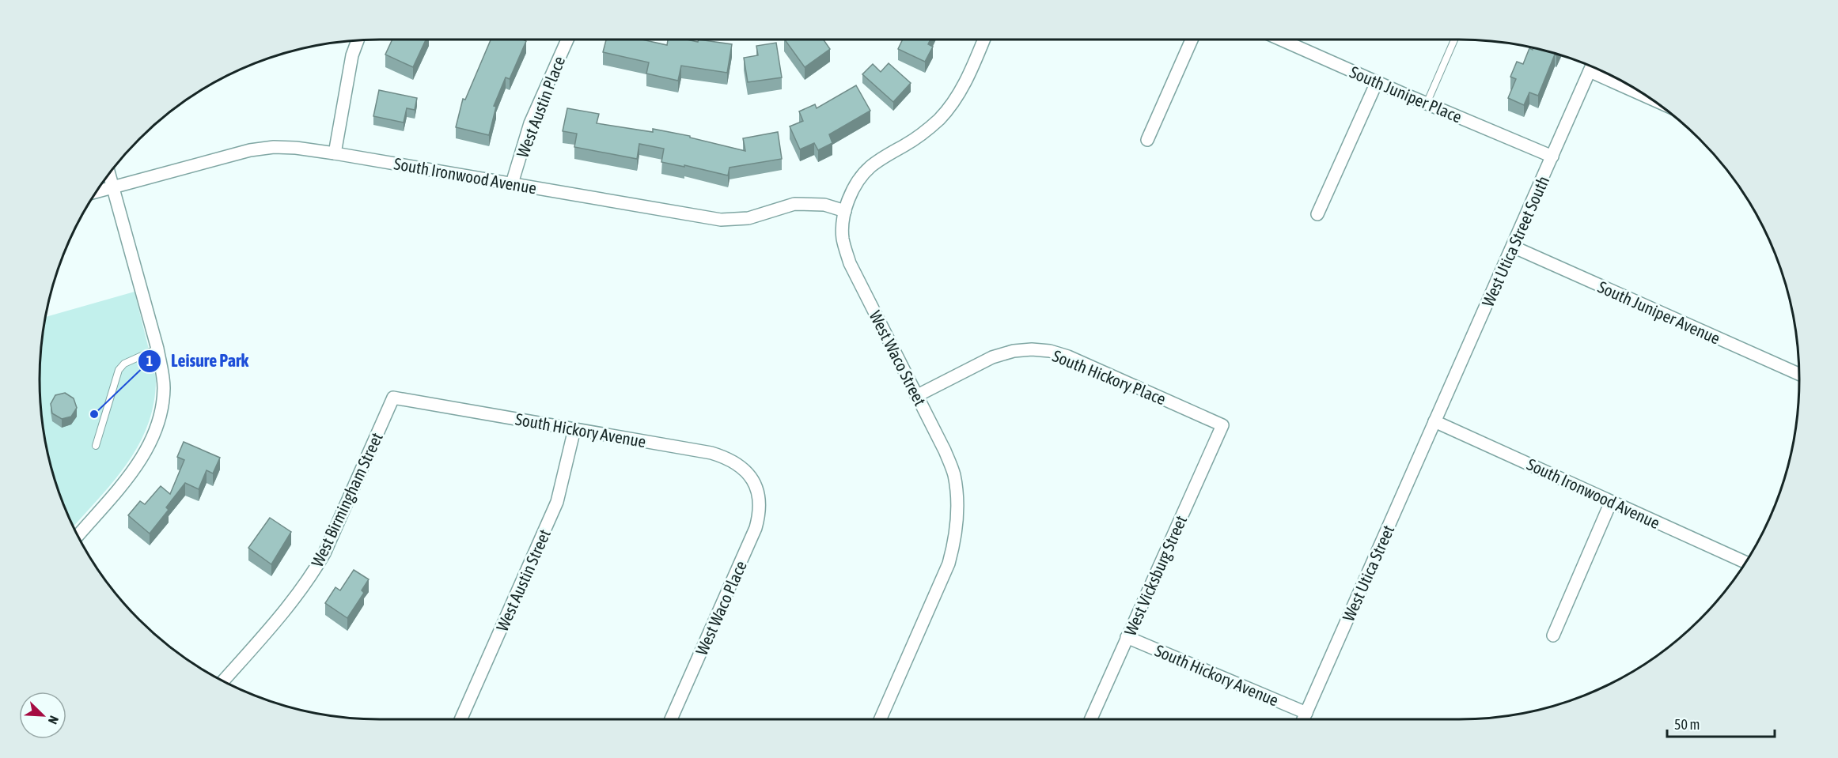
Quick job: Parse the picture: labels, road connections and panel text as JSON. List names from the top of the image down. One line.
{"streets":{"street":["South Juniper Place","West Austin Place","South Ironwood Avenue","West Utica Street South","South Juniper Avenue","West Waco Street","South Hickory Place","South Hickory Avenue","West Birmingham Street","West Utica Street","West Vicksburg Street","West Austin Street","West Waco Place"]},"crossings":[["South Juniper Place","West Utica Street South"],["West Austin Place","South Ironwood Avenue"],["South Ironwood Avenue","West Utica Street South"],["South Ironwood Avenue","West Waco Street"],["South Ironwood Avenue","West Utica Street"],["West Utica Street South","South Juniper Avenue"],["West Utica Street South","West Utica Street"],["West Waco Street","South Hickory Place"],["South Hickory Place","West Vicksburg Street"],["South Hickory Avenue","West Birmingham Street"],["South Hickory Avenue","West Utica Street"],["South Hickory Avenue","West Vicksburg Street"],["South Hickory Avenue","West Austin Street"],["South Hickory Avenue","West Waco Place"]],"places":["Leisure Park"],"scale_bar":"50 m","north":"bottom right"}
